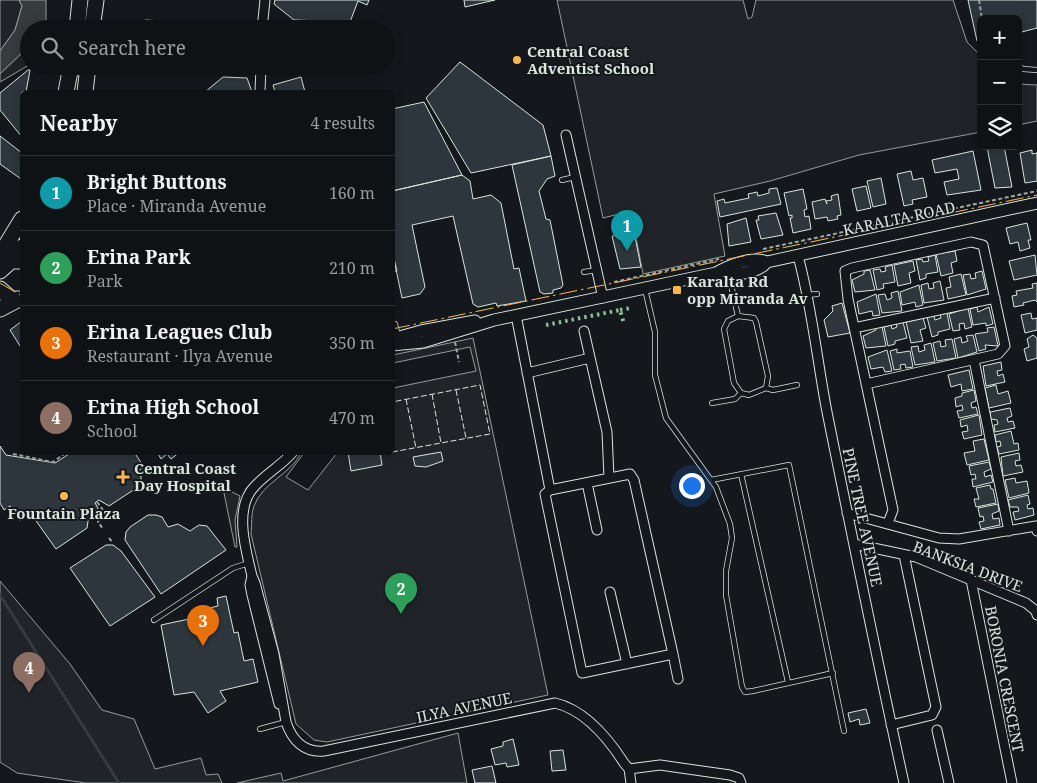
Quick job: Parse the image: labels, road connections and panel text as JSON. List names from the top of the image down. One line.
{"streets":{"street":["KARALTA ROAD","PINE TREE AVENUE","BANKSIA DRIVE","BORONIA CRESCENT","ILYA AVENUE"]},"crossings":[["KARALTA ROAD","PINE TREE AVENUE"],["PINE TREE AVENUE","BANKSIA DRIVE"],["BANKSIA DRIVE","BORONIA CRESCENT"]],"places":{"other":["Central Coast Adventist School","Fountain Plaza"],"transit":["Karalta Rd opp Miranda Av"],"health":["Central Coast Day Hospital"]},"page":{"map_buttons":["+","−"],"search":"Search here","heading":["Nearby","4 results"],"list":[{"mark":"1","name":"Bright Buttons","note":"Place · Miranda Avenue","value":"160 m"},{"mark":"2","name":"Erina Park","note":"Park","value":"210 m"},{"mark":"3","name":"Erina Leagues Club","note":"Restaurant · Ilya Avenue","value":"350 m"},{"mark":"4","name":"Erina High School","note":"School","value":"470 m"}],"pins":["1","2","3","4"]}}
